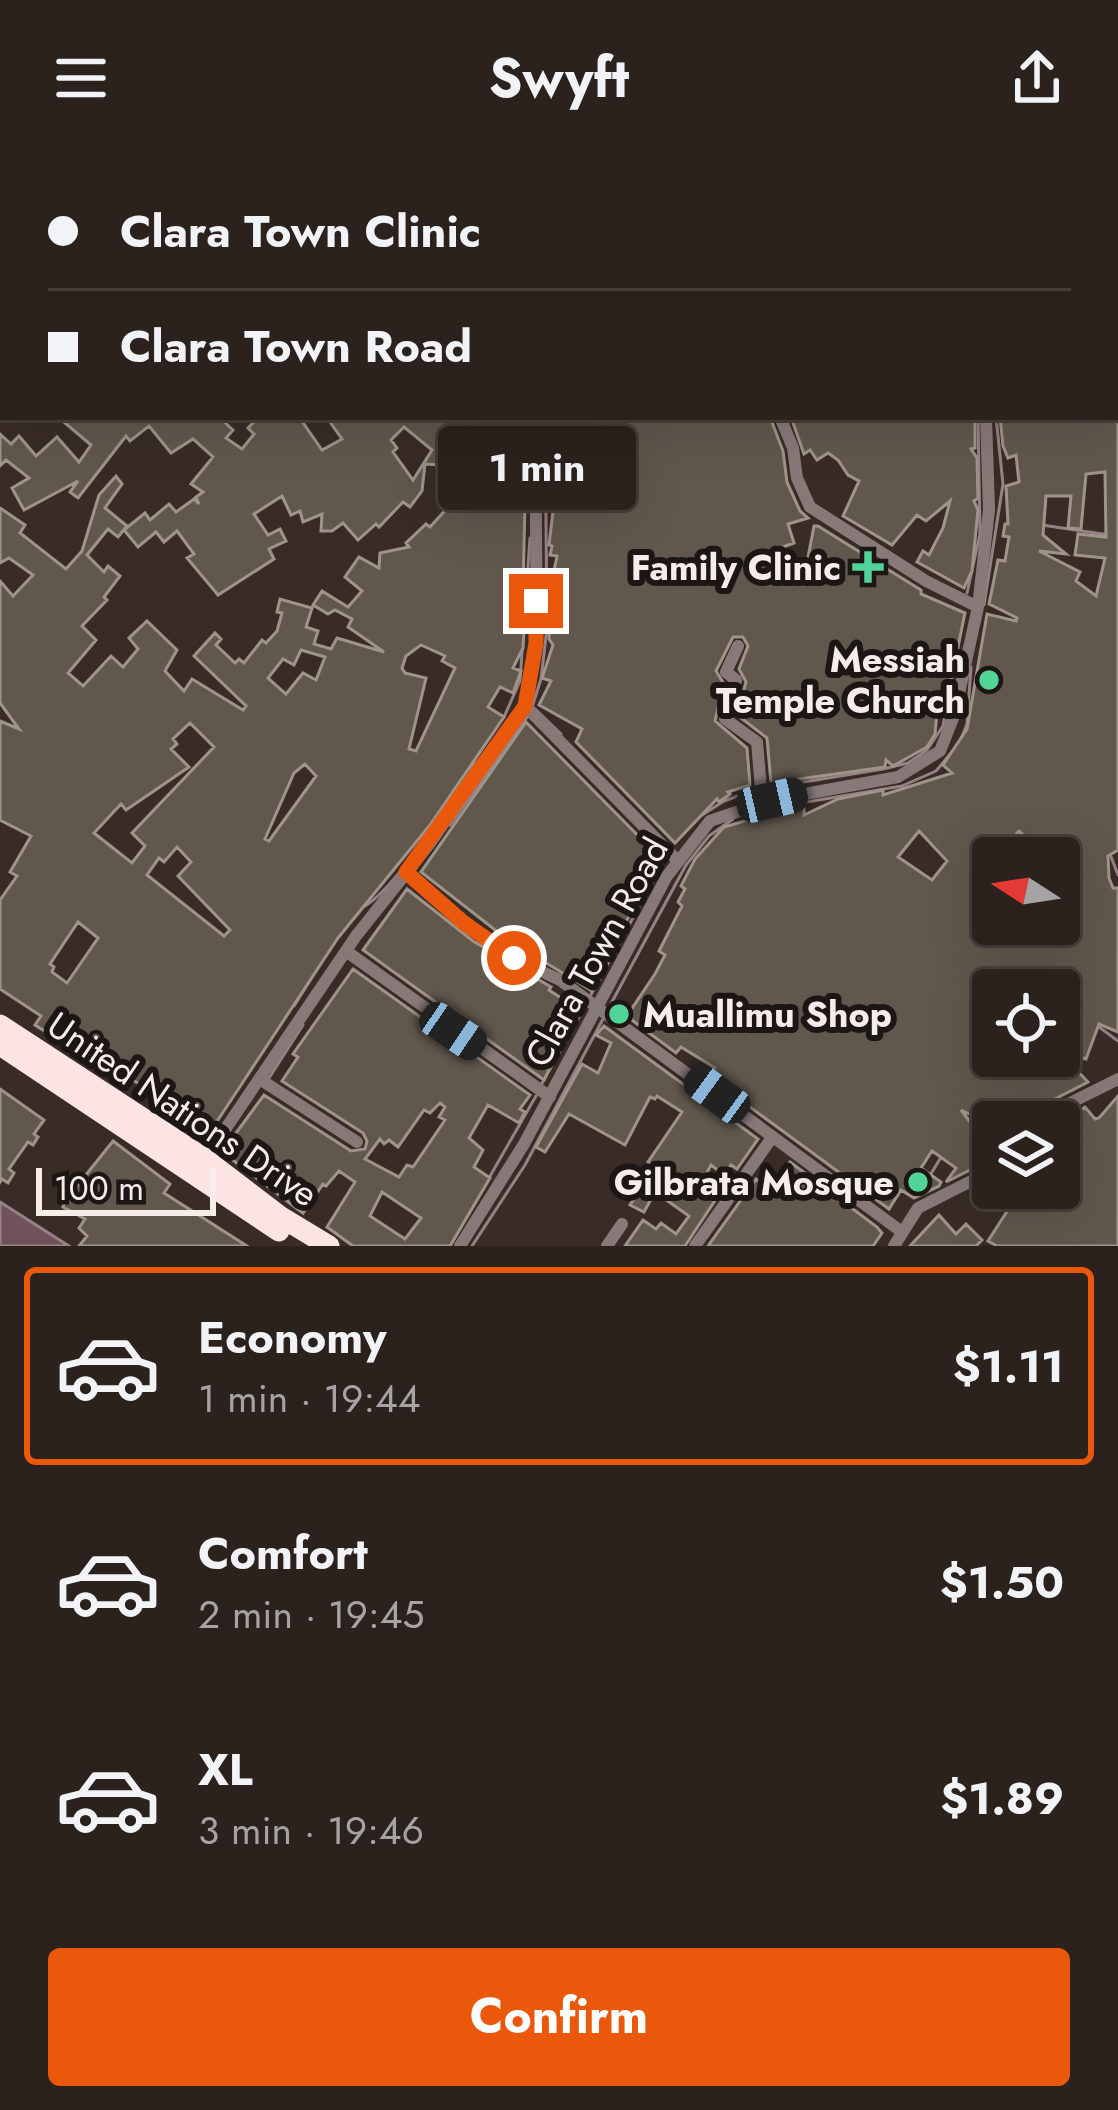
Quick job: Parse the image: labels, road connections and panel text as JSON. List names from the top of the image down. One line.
{"streets":{"highway":["United Nations Drive"],"street":["Clara Town Road"]},"places":{"health":["Family Clinic"],"other":["Messiah Temple Church","Muallimu Shop","Gilbrata Mosque"]},"scale_bar":"100 m","north":"left","page":{"header":"Swyft","banner":["Clara Town Clinic","Clara Town Road"],"bubble":"1 min","scale":"100 m","list":[{"name":"Economy","note":"1 min · 19:44","value":"$1.11"},{"name":"Comfort","note":"2 min · 19:45","value":"$1.50"},{"name":"XL","note":"3 min · 19:46","value":"$1.89"}],"buttons":"Confirm"}}
